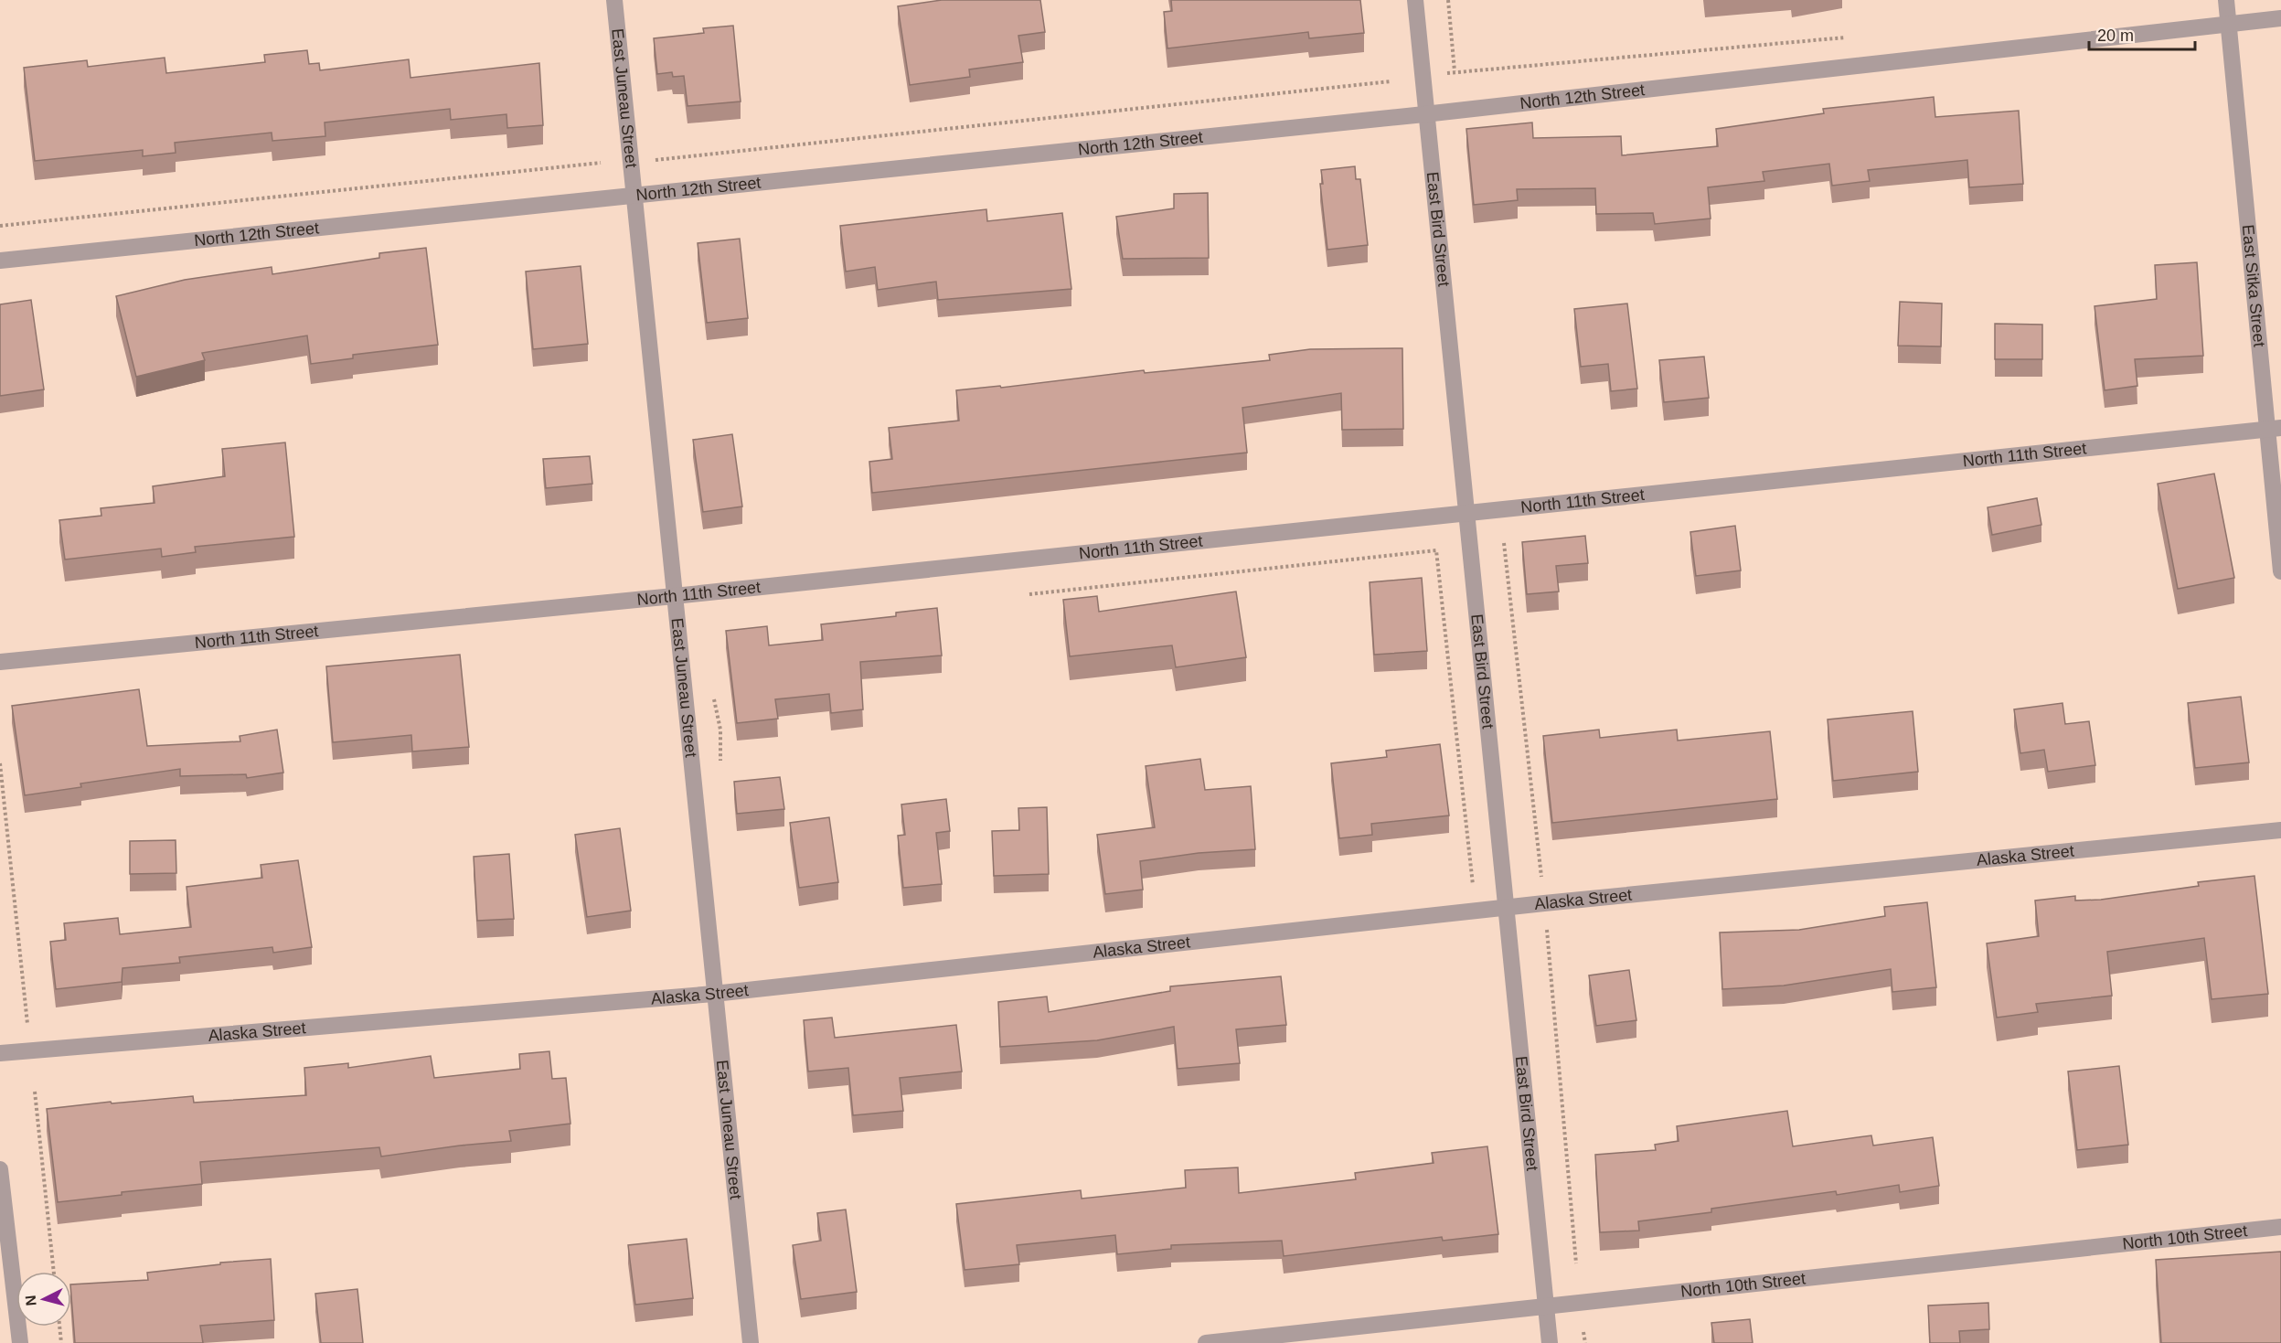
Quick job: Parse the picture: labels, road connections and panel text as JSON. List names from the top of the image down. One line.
{"streets":{"street":["North 12th Street","East Juneau Street","East Bird Street","East Sitka Street","North 11th Street","Alaska Street","North 10th Street"]},"crossings":[["North 12th Street","East Juneau Street"],["North 12th Street","East Bird Street"],["North 12th Street","East Sitka Street"],["East Juneau Street","North 11th Street"],["East Juneau Street","Alaska Street"],["East Bird Street","North 11th Street"],["East Bird Street","Alaska Street"],["East Bird Street","North 10th Street"],["East Sitka Street","North 11th Street"]],"scale_bar":"20 m","north":"left"}
